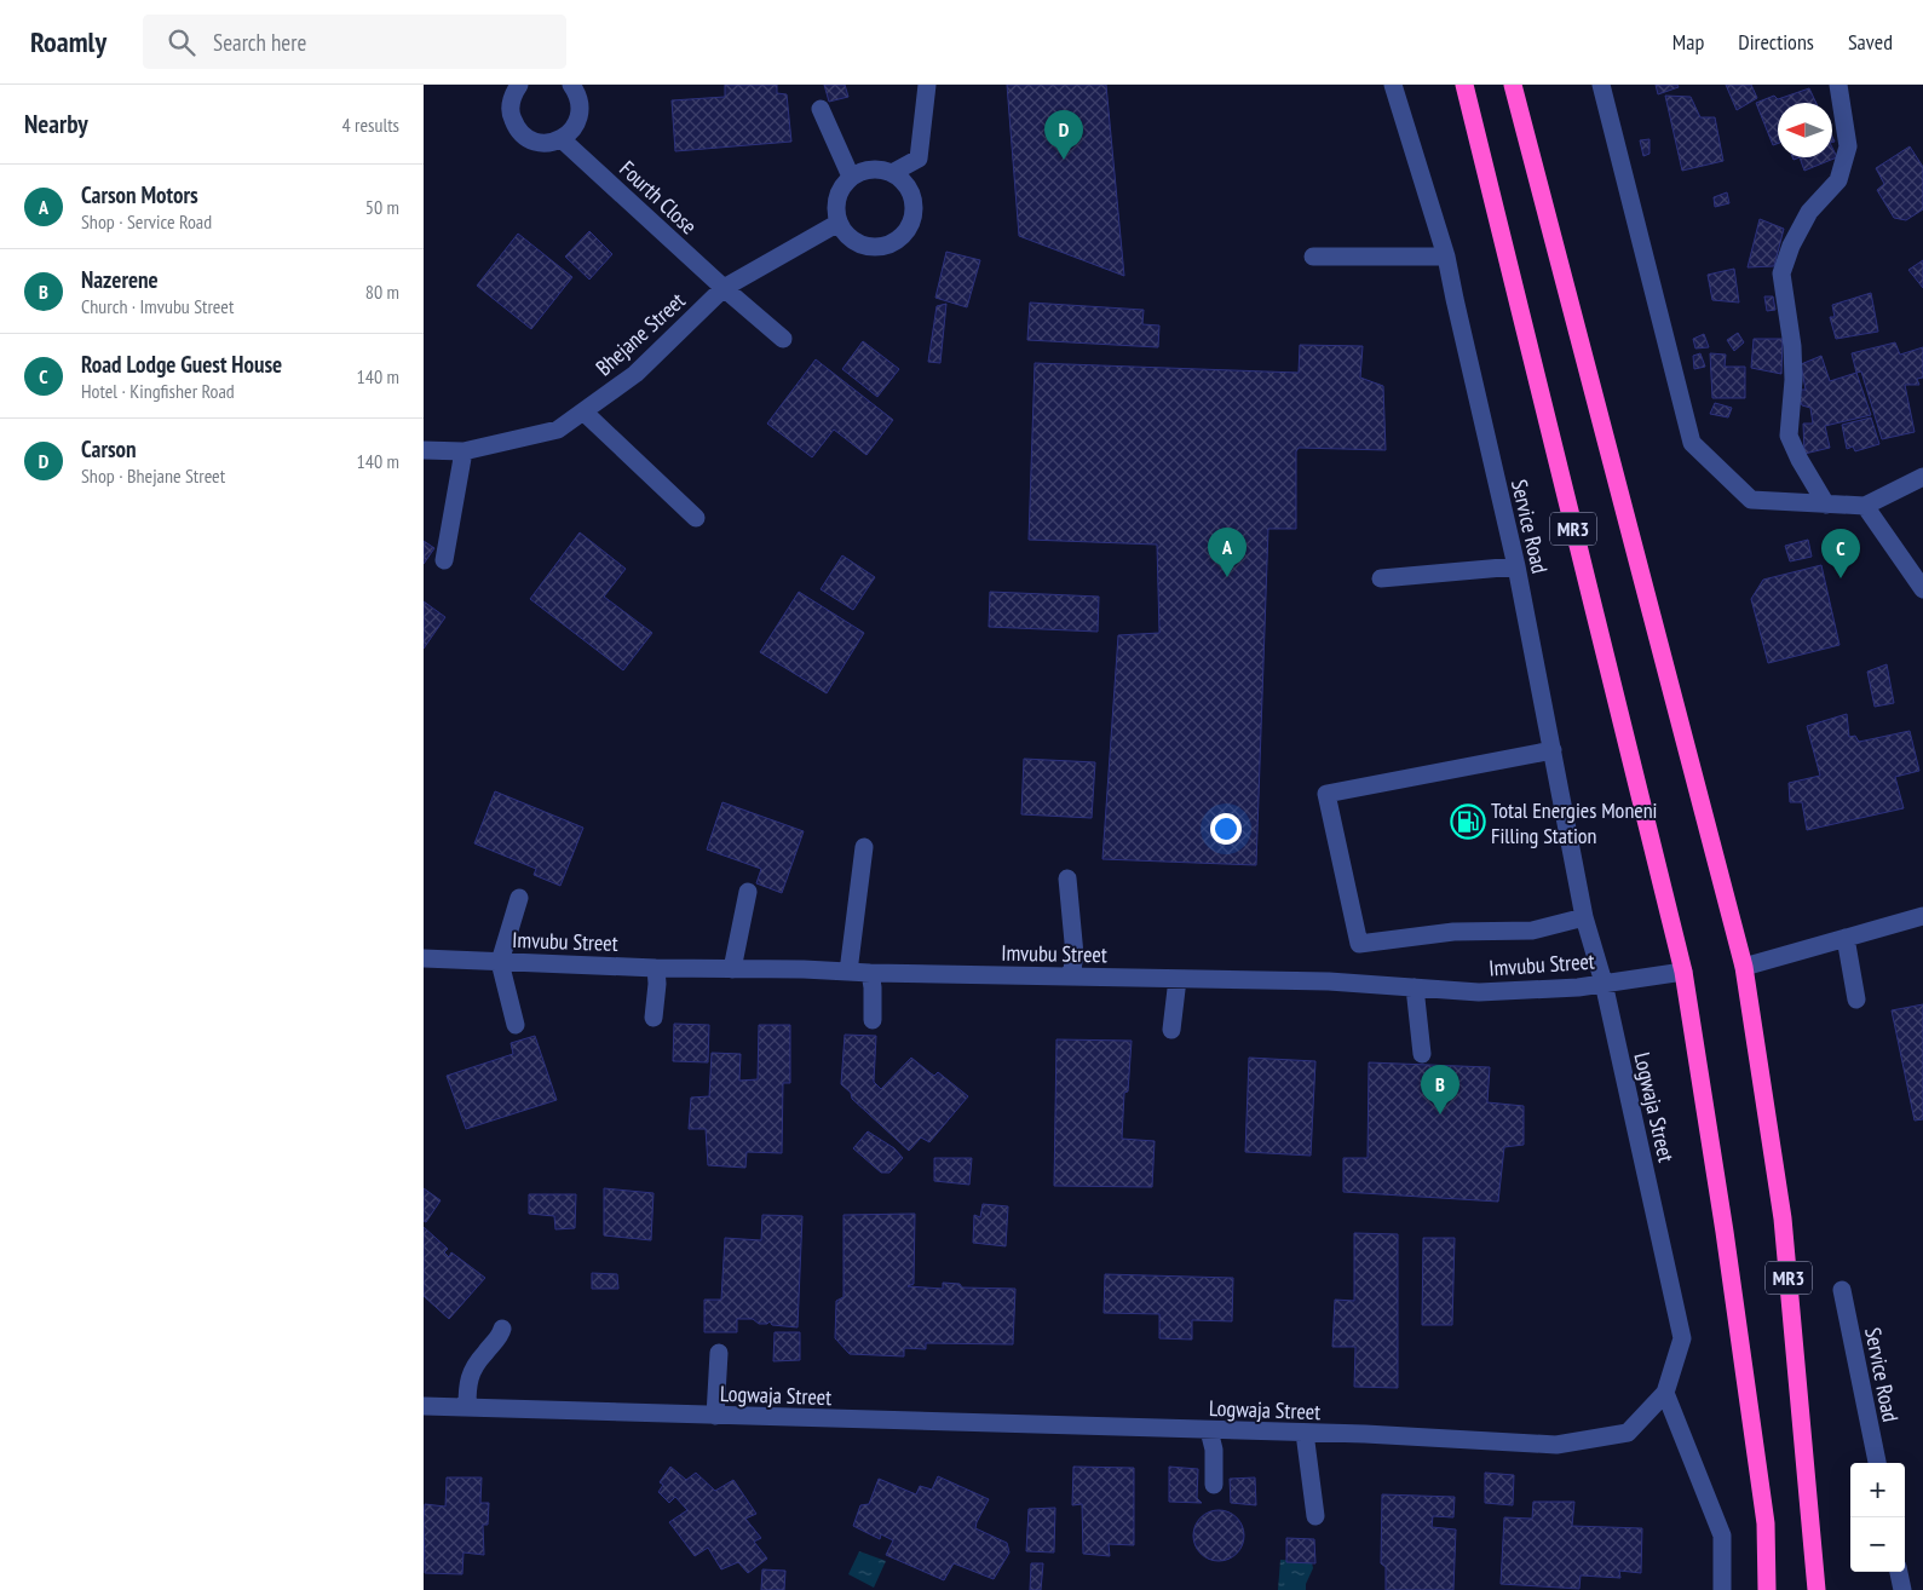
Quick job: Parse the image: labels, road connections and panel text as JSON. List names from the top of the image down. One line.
{"streets":{"highway":["MR3"],"street":["Fourth Close","Bhejane Street","Service Road","Imvubu Street","Logwaja Street"]},"crossings":[["Fourth Close","Bhejane Street"],["Service Road","Imvubu Street"],["Service Road","Logwaja Street"],["MR3","Imvubu Street"],["Imvubu Street","Logwaja Street"]],"places":{"fuel station":["Total Energies Moneni Filling Station"]},"north":"left","page":{"header":"Roamly","search":"Search here","nav":["Map","Directions","Saved"],"heading":["Nearby","4 results"],"pins":["D","A","C","B"],"list":[{"mark":"A","name":"Carson Motors","note":"Shop · Service Road","value":"50 m"},{"mark":"B","name":"Nazerene","note":"Church · Imvubu Street","value":"80 m"},{"mark":"C","name":"Road Lodge Guest House","note":"Hotel · Kingfisher Road","value":"140 m"},{"mark":"D","name":"Carson","note":"Shop · Bhejane Street","value":"140 m"}],"map_buttons":["+","−"]}}
